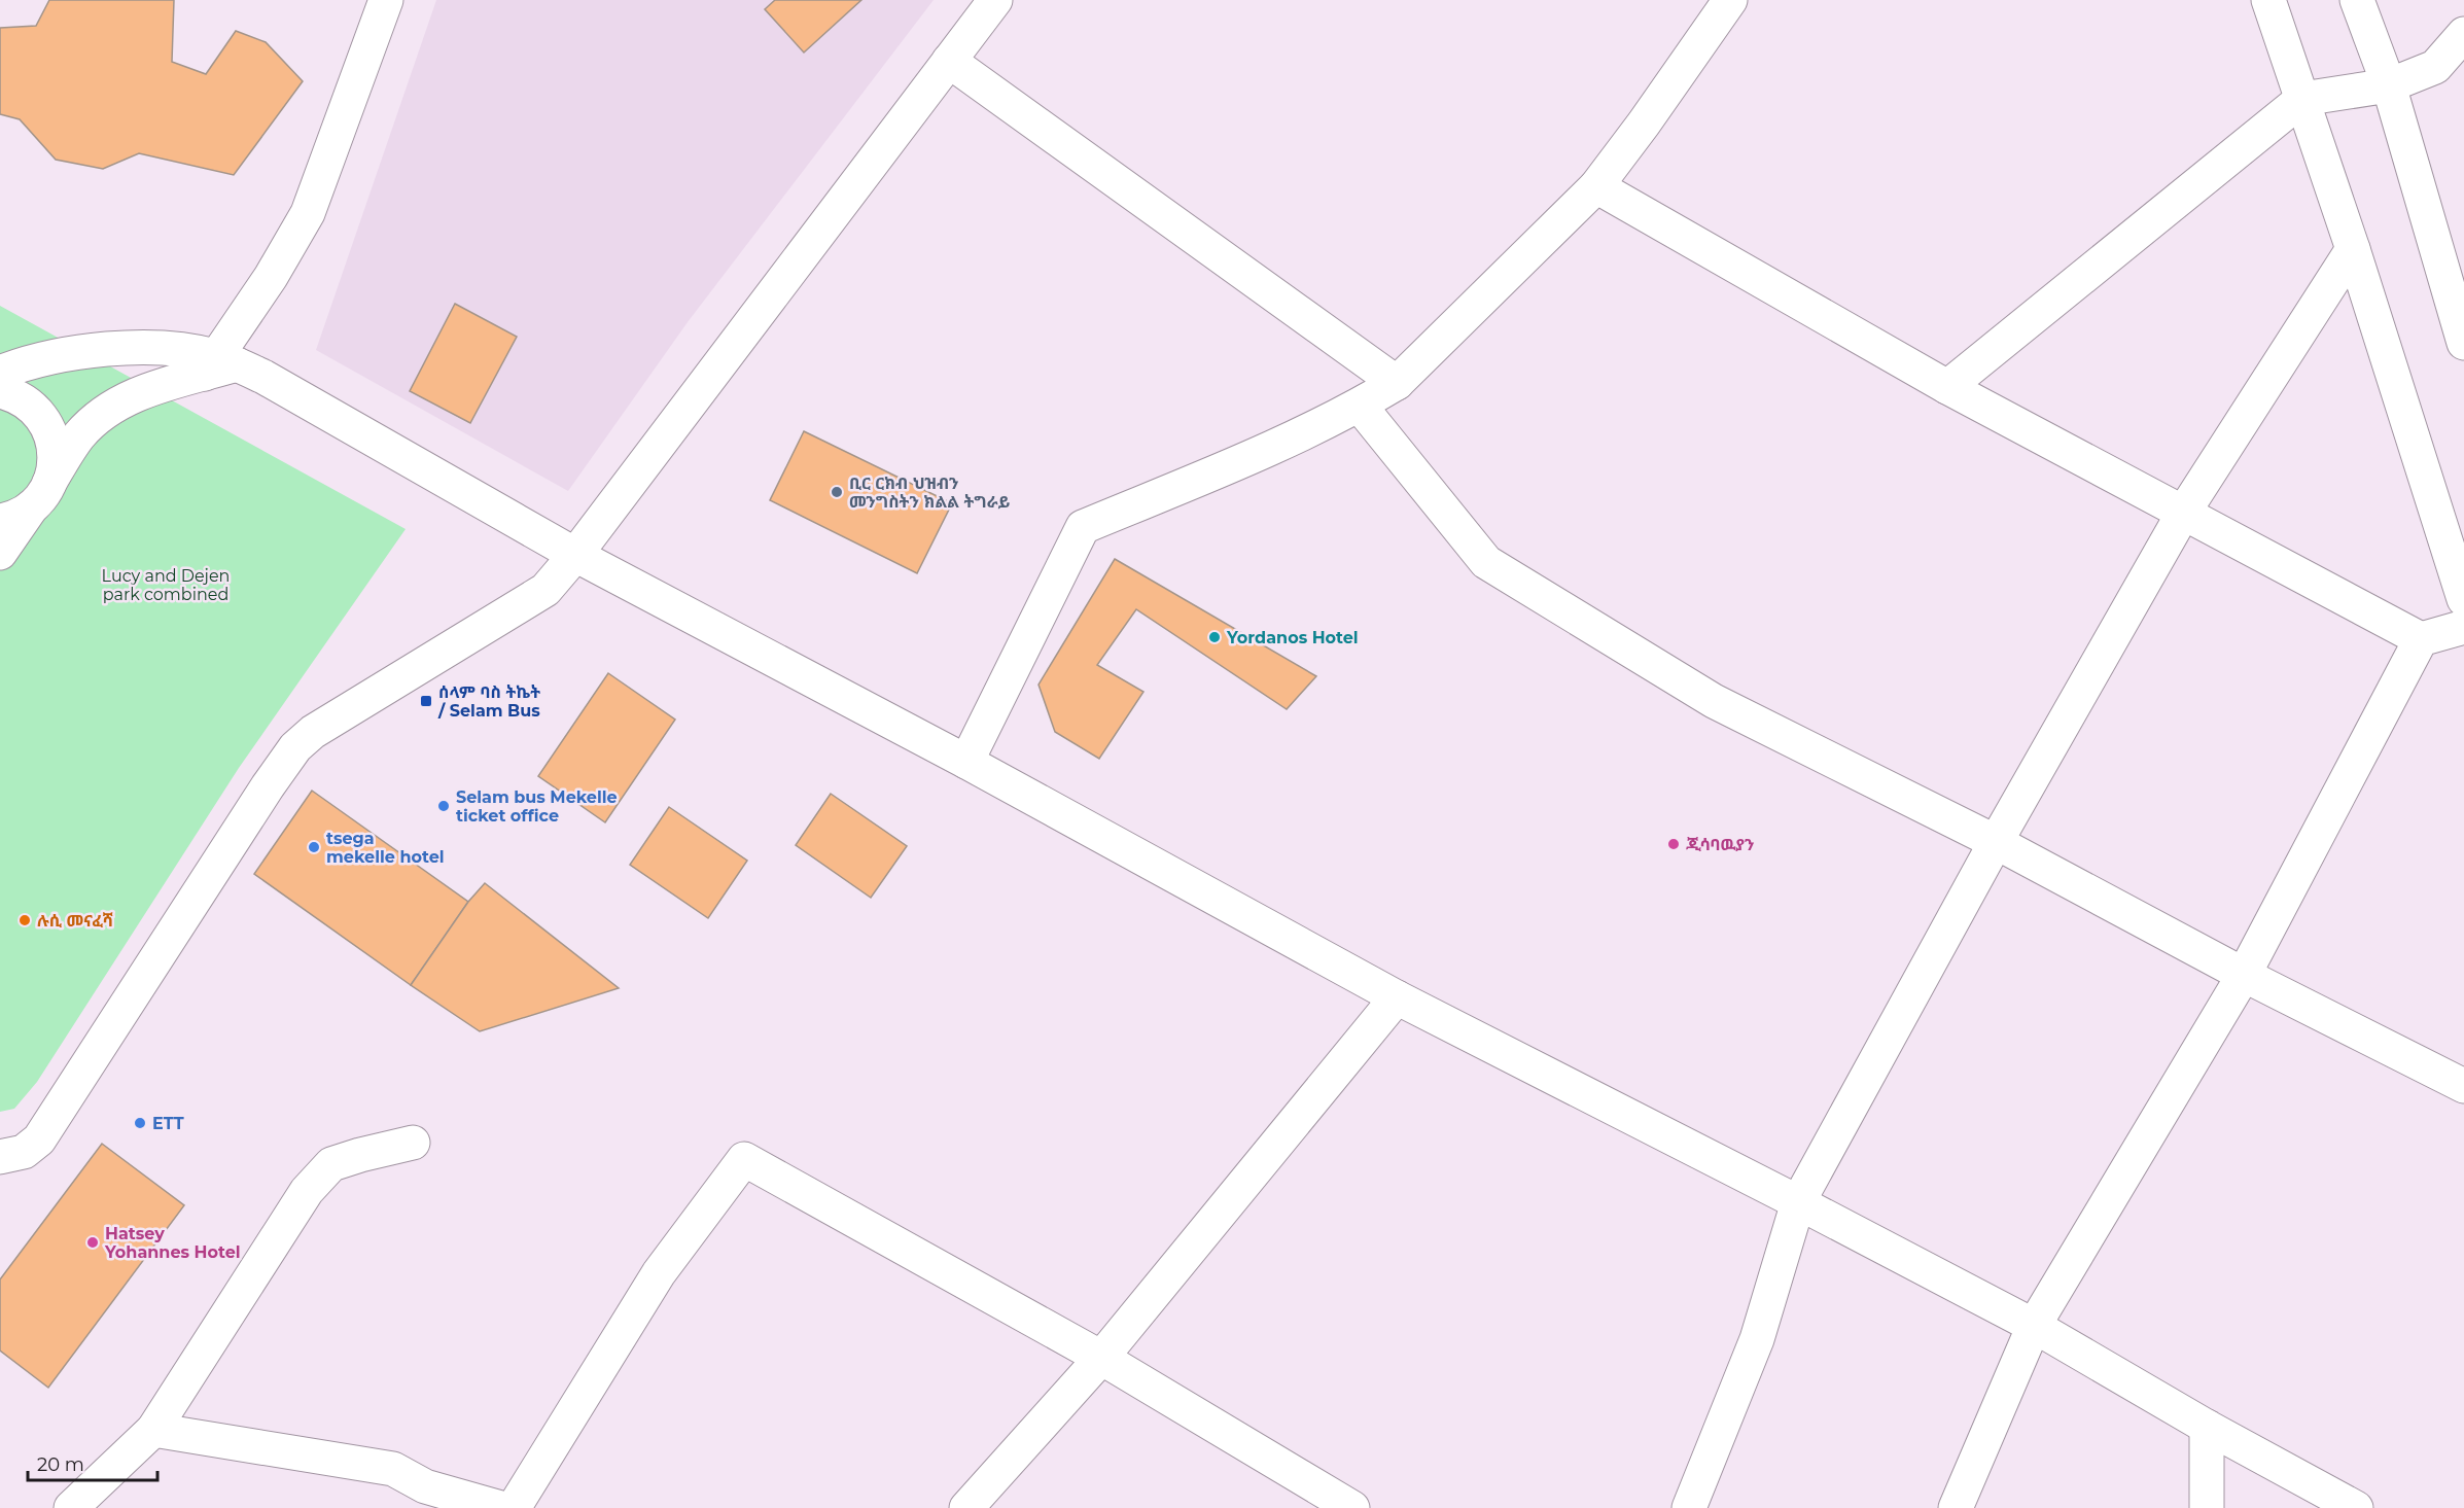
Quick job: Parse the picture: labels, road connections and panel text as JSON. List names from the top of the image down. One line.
{"parks":["Lucy and Dejen park combined"],"places":{"other":["ቢር ርክብ ህዝብን መንግስትን ክልል ትግራይ","Yordanos Hotel","Selam bus Mekelle ticket office","ጂሳባዉያን","tsega mekelle hotel","ሉሲ መናፈሻ","ETT","Hatsey Yohannes Hotel"],"transit":["ሰላም ባስ ትኬት / Selam Bus"]},"scale_bar":"20 m"}
